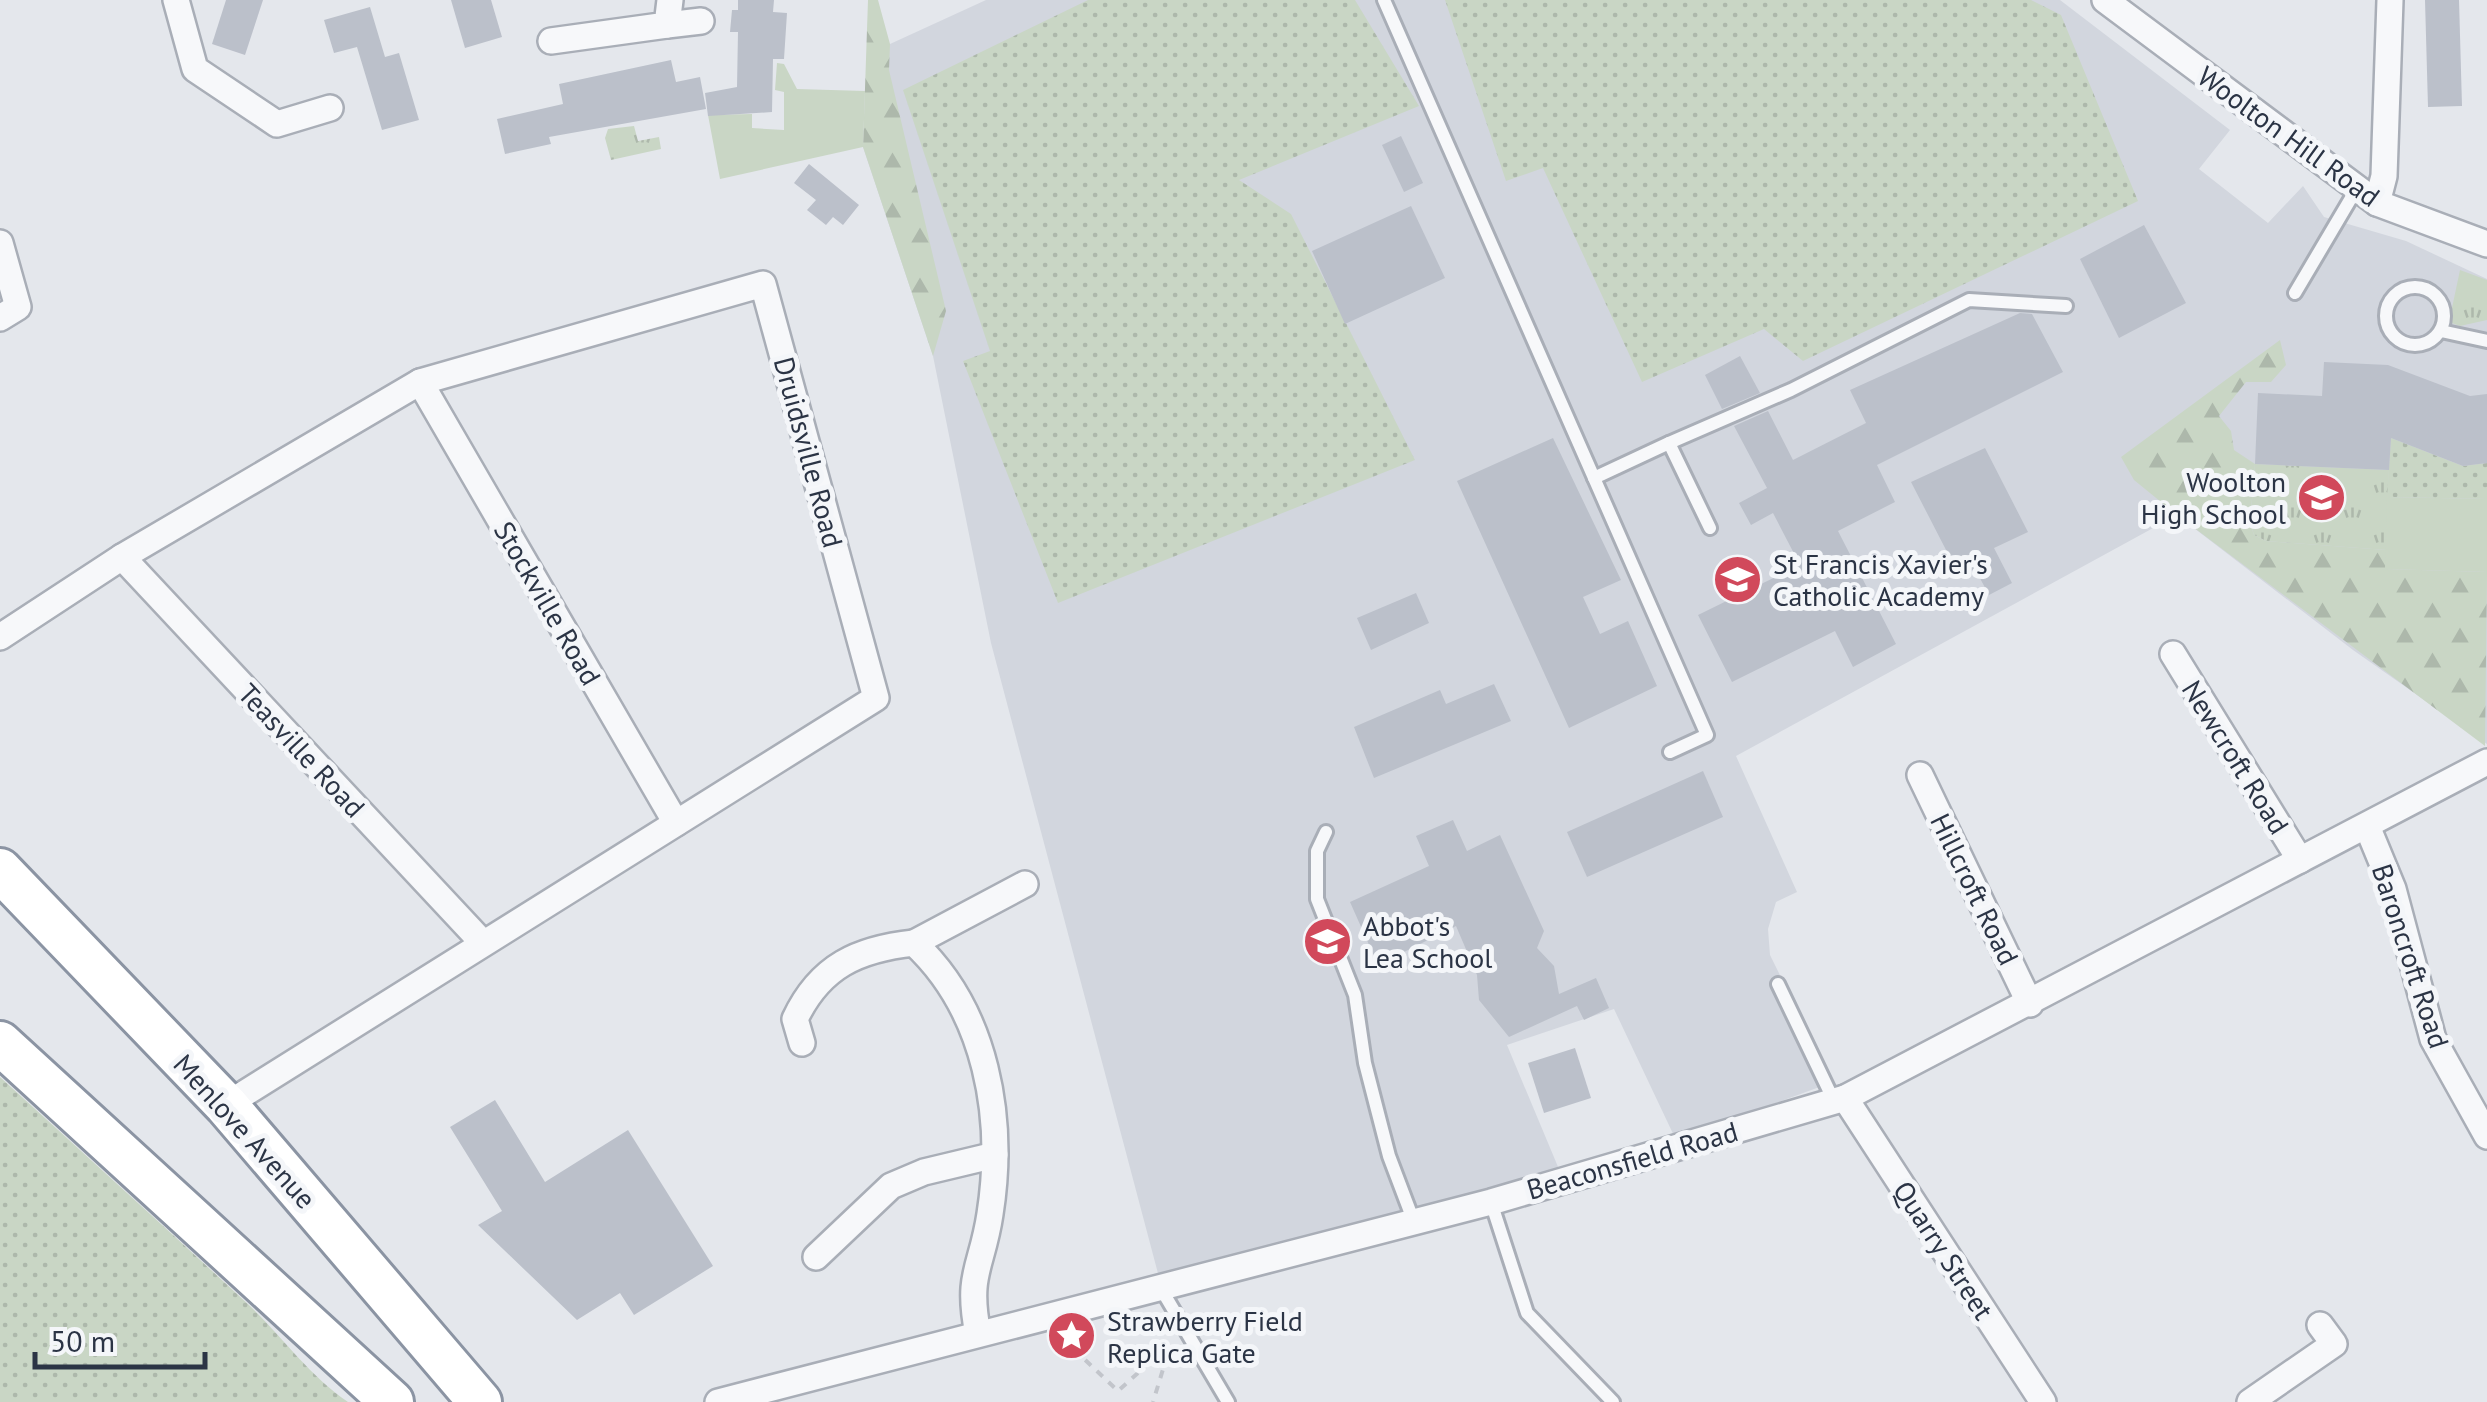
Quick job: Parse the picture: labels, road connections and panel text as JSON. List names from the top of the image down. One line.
{"streets":{"highway":["Menlove Avenue"],"street":["Woolton Hill Road","Druidsville Road","Stockville Road","Teasville Road","Newcroft Road","Hillcroft Road","Baroncroft Road","Beaconsfield Road","Quarry Street"]},"crossings":[["Druidsville Road","Stockville Road"],["Druidsville Road","Teasville Road"],["Druidsville Road","Menlove Avenue"],["Newcroft Road","Beaconsfield Road"],["Hillcroft Road","Beaconsfield Road"],["Baroncroft Road","Beaconsfield Road"],["Beaconsfield Road","Quarry Street"]],"places":{"school or university":["Woolton High School","St Francis Xavier's Catholic Academy","Abbot's Lea School"],"place":["Strawberry Field Replica Gate"]},"scale_bar":"50 m"}
